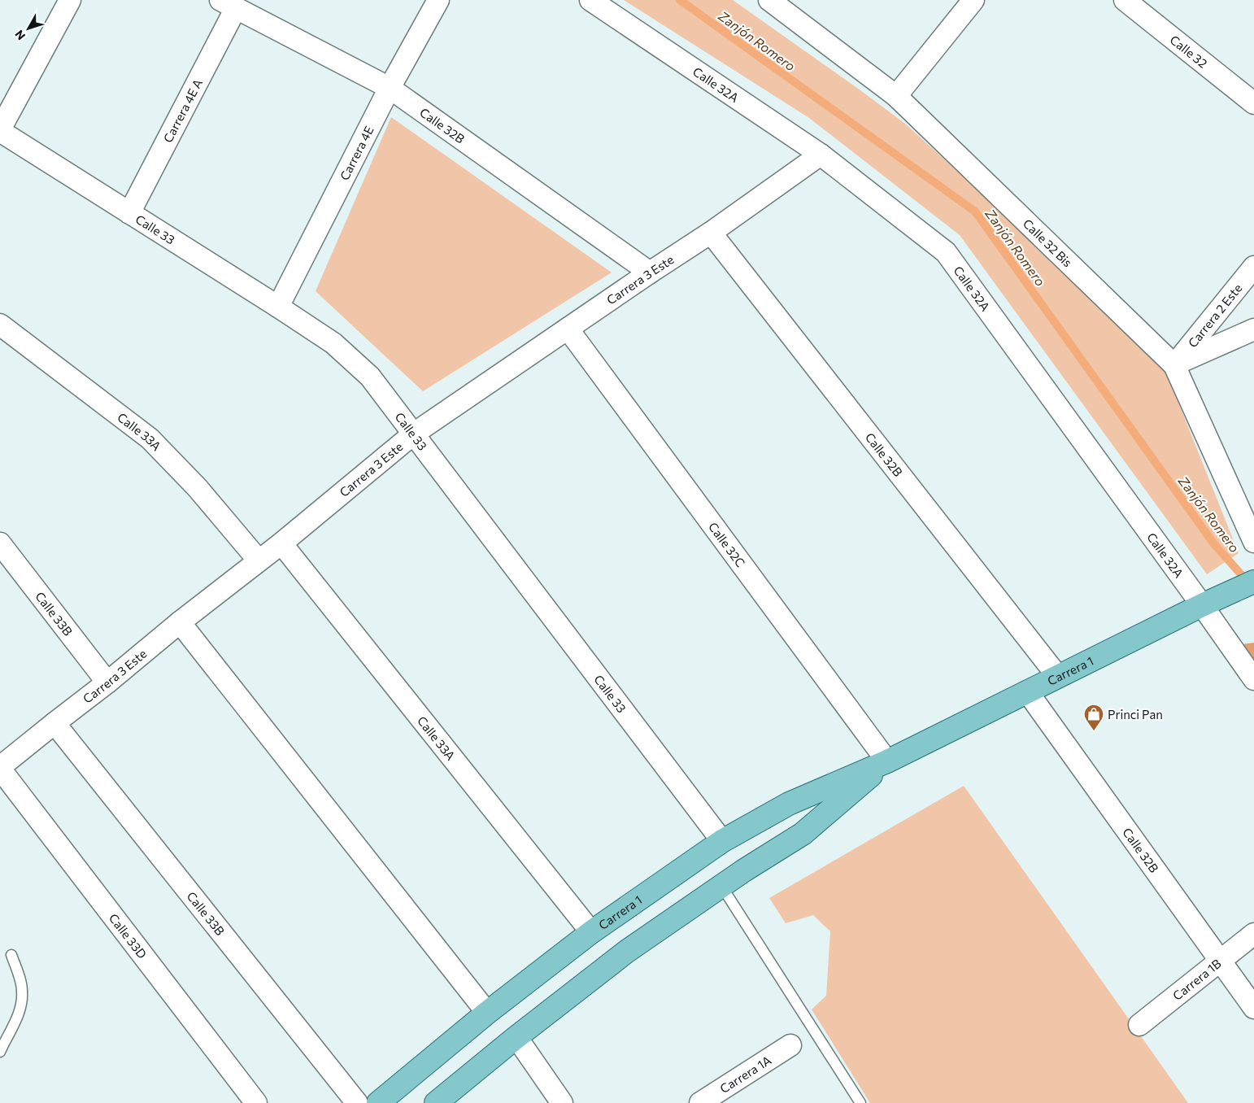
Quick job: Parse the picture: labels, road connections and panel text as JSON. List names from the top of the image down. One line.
{"streets":{"main road":["Carrera 1"],"street":["Calle 32","Calle 32A","Carrera 4E A","Calle 32B","Carrera 4E","Calle 33","Calle 32 Bis","Carrera 3 Este","Carrera 2 Este","Calle 33A","Calle 32C","Calle 33B","Calle 33D","Carrera 1B","Carrera 1A"]},"crossings":[["Calle 32A","Carrera 3 Este"],["Calle 32A","Carrera 1"],["Carrera 4E A","Calle 32B"],["Carrera 4E A","Calle 33"],["Calle 32B","Carrera 4E"],["Calle 32B","Carrera 3 Este"],["Calle 32B","Carrera 1"],["Calle 32B","Carrera 1B"],["Carrera 4E","Calle 33"],["Calle 33","Carrera 3 Este"],["Calle 33","Carrera 1"],["Calle 32 Bis","Carrera 2 Este"],["Carrera 3 Este","Calle 33A"],["Carrera 3 Este","Calle 32C"],["Carrera 3 Este","Calle 33B"],["Carrera 3 Este","Calle 33D"],["Calle 33A","Carrera 1"],["Calle 32C","Carrera 1"]],"water":["Zanjón Romero"],"places":{"shop":["Princi Pan"]},"north":"bottom left"}
